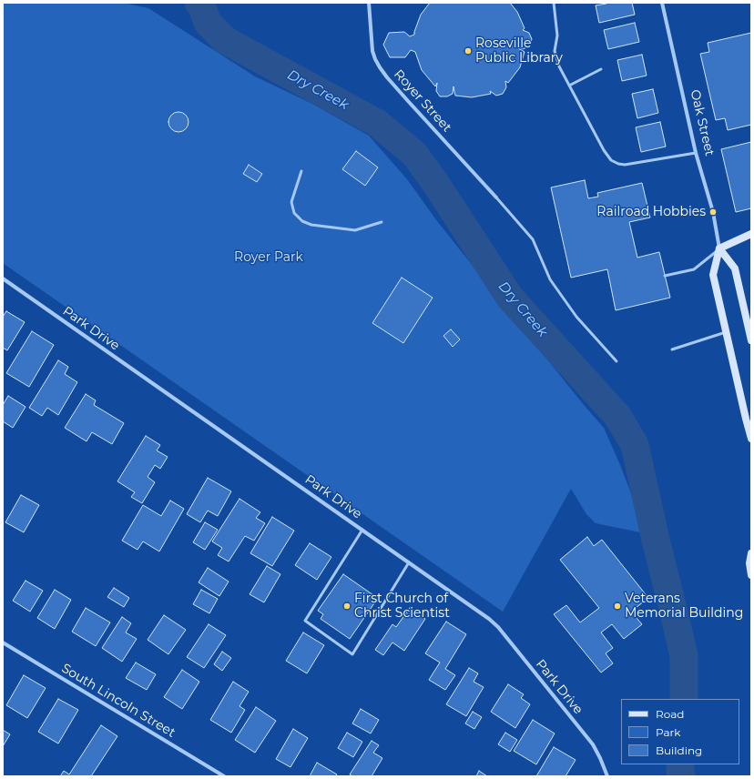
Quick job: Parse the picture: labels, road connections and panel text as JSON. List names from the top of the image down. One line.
{"streets":{"main road":["Oak Street"],"street":["Royer Street","Park Drive","South Lincoln Street"]},"water":["Dry Creek"],"parks":["Royer Park"],"places":["Roseville Public Library","Railroad Hobbies","First Church of Christ Scientist","Veterans Memorial Building"],"legend":["Road","Park","Building"]}
